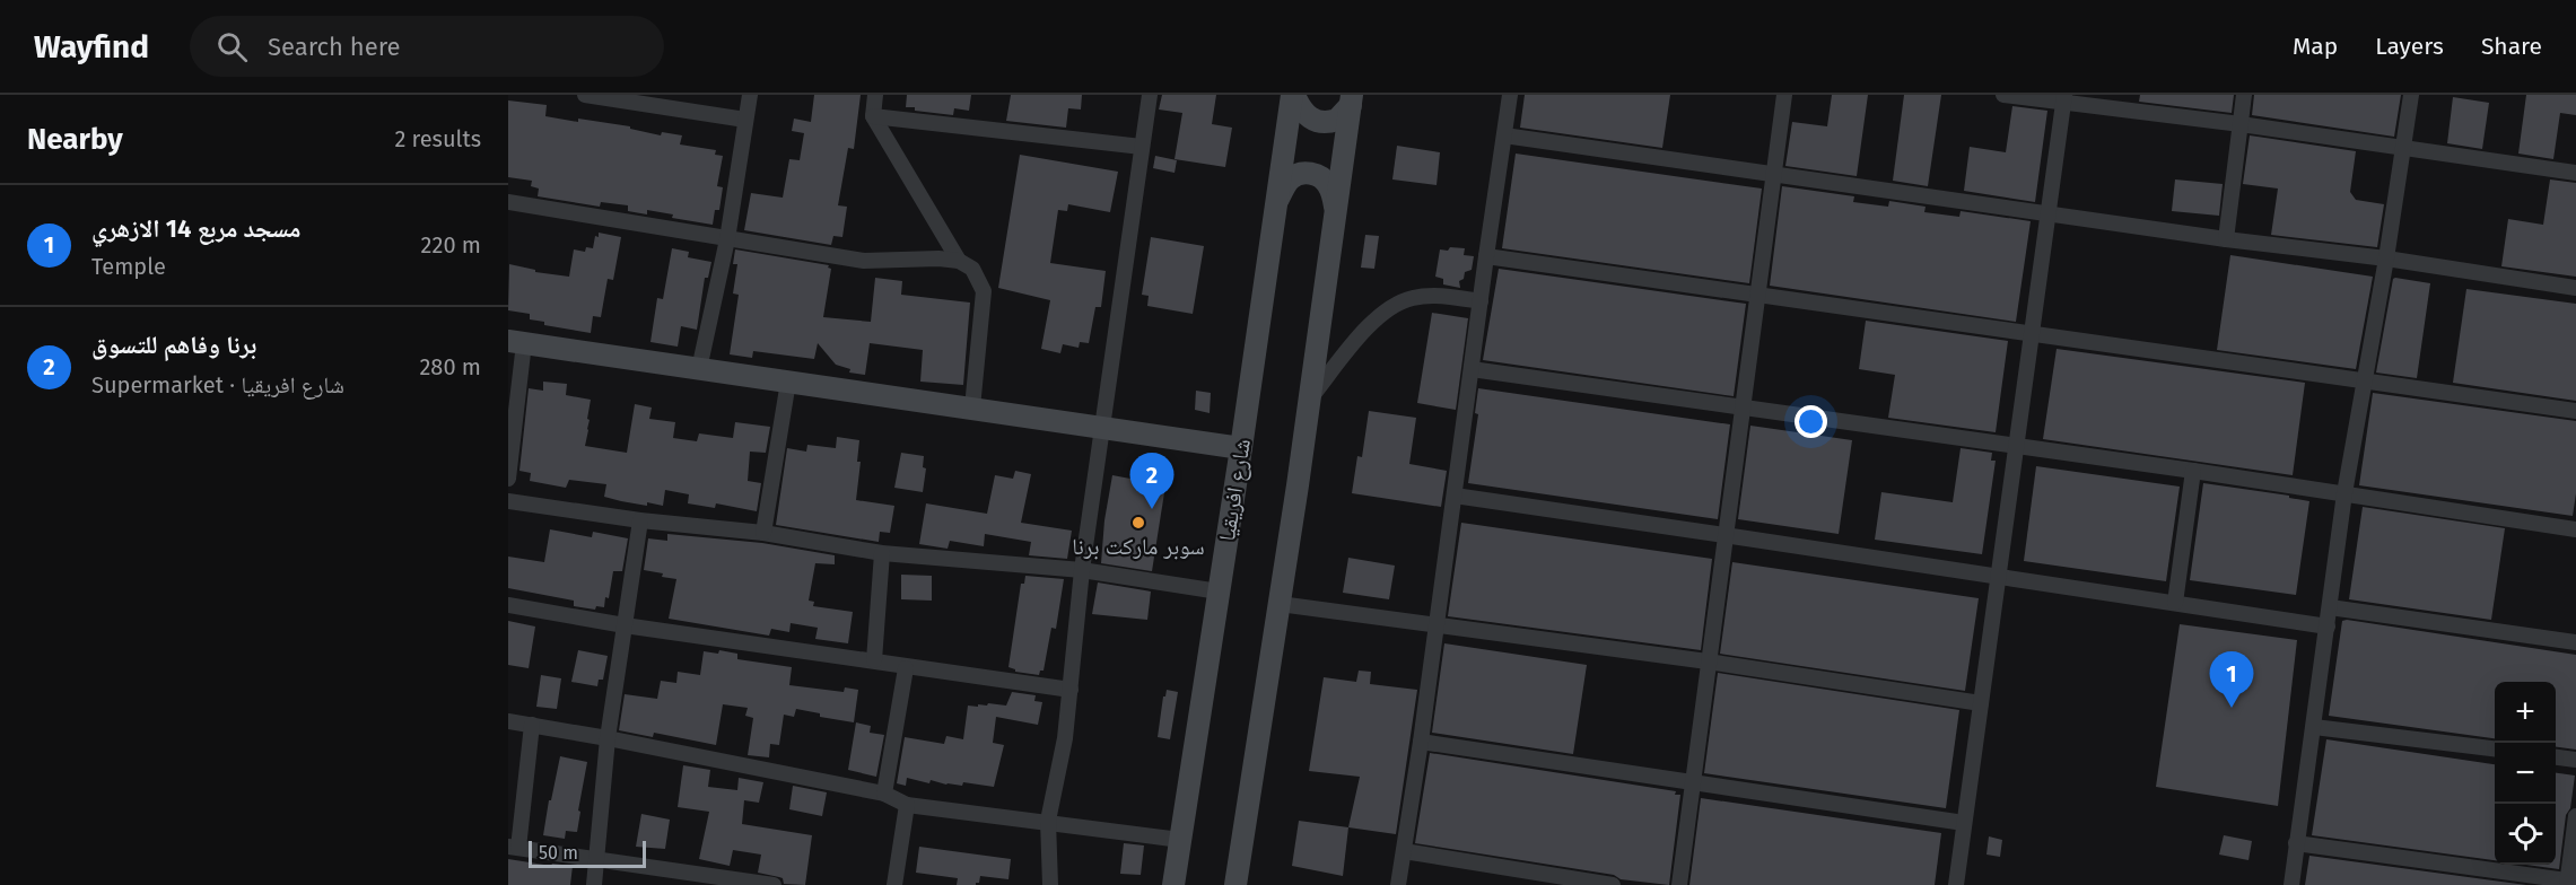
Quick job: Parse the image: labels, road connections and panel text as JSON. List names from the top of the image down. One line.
{"streets":{"street":["شارع افريقيا"]},"places":["سوبر ماركت برنا"],"scale_bar":"50 m","page":{"header":"Wayfind","search":"Search here","nav":["Map","Layers","Share"],"heading":["Nearby","2 results"],"list":[{"mark":"1","name":"مسجد مربع 14 الازهري","note":"Temple","value":"220 m"},{"mark":"2","name":"برنا وفاهم للتسوق","note":"Supermarket · شارع افريقيا","value":"280 m"}],"pins":["2","1"],"map_buttons":["+","−"],"scale":"50 m"}}
